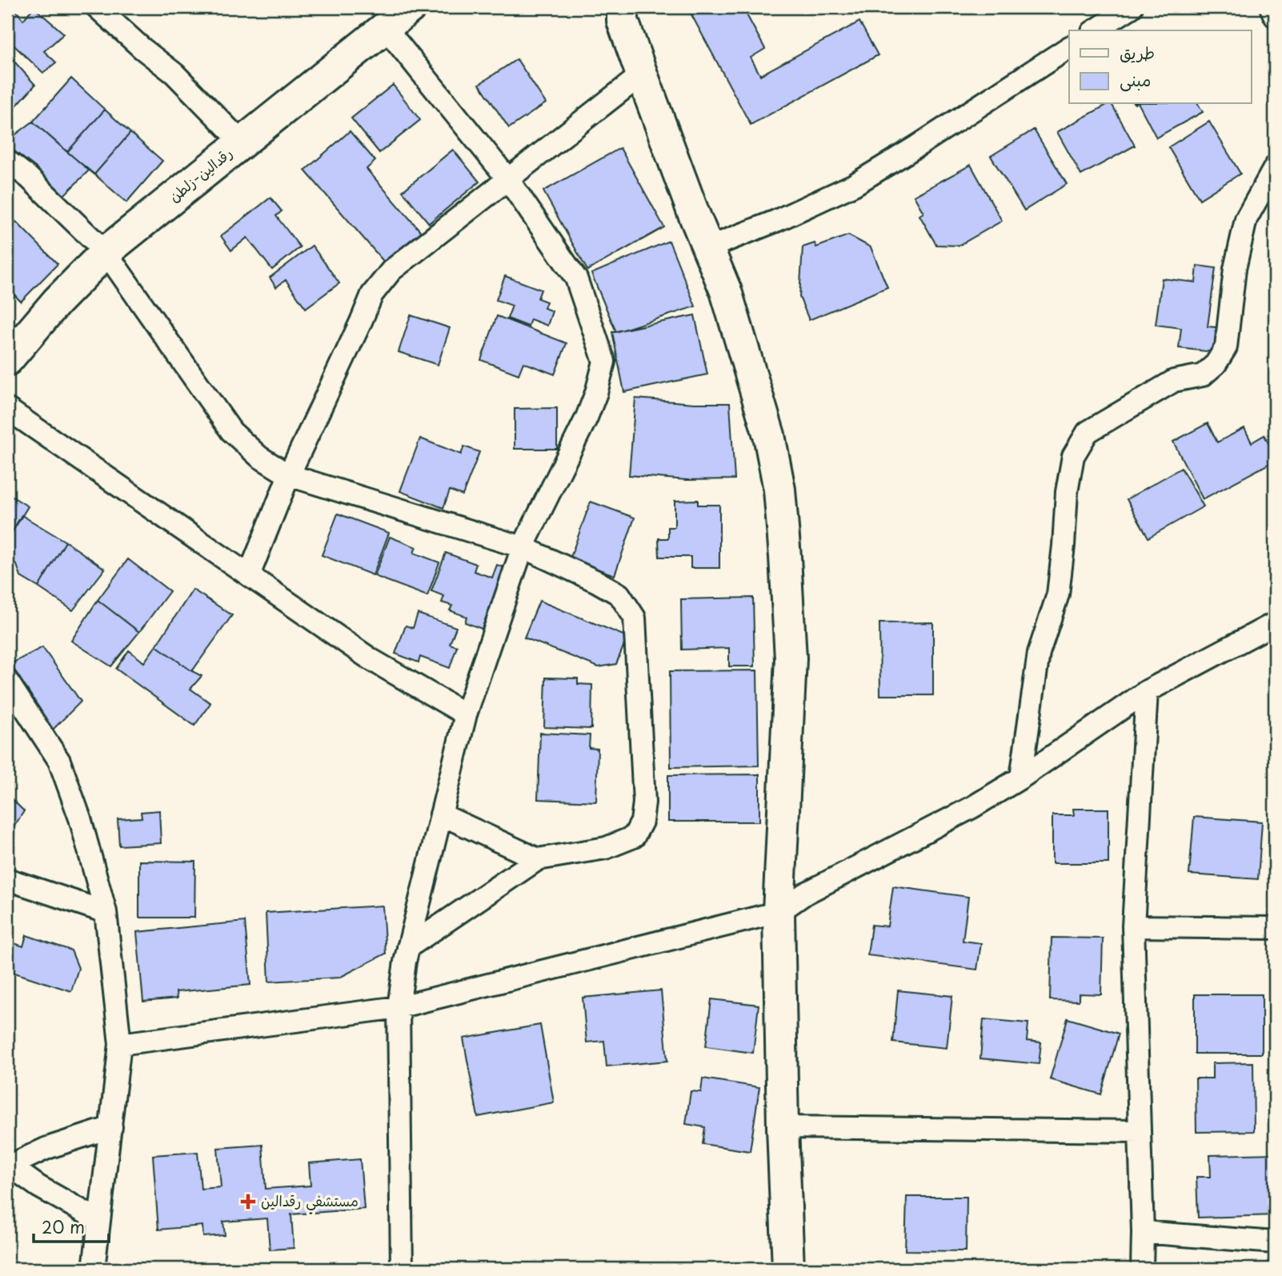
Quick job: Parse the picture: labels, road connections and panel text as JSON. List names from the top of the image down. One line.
{"streets":{"main road":["رقدالين-زلطن"]},"places":{"health":["مستشفي رقدالين"]},"legend":["طريق","مبنى"],"scale_bar":"20 m"}
